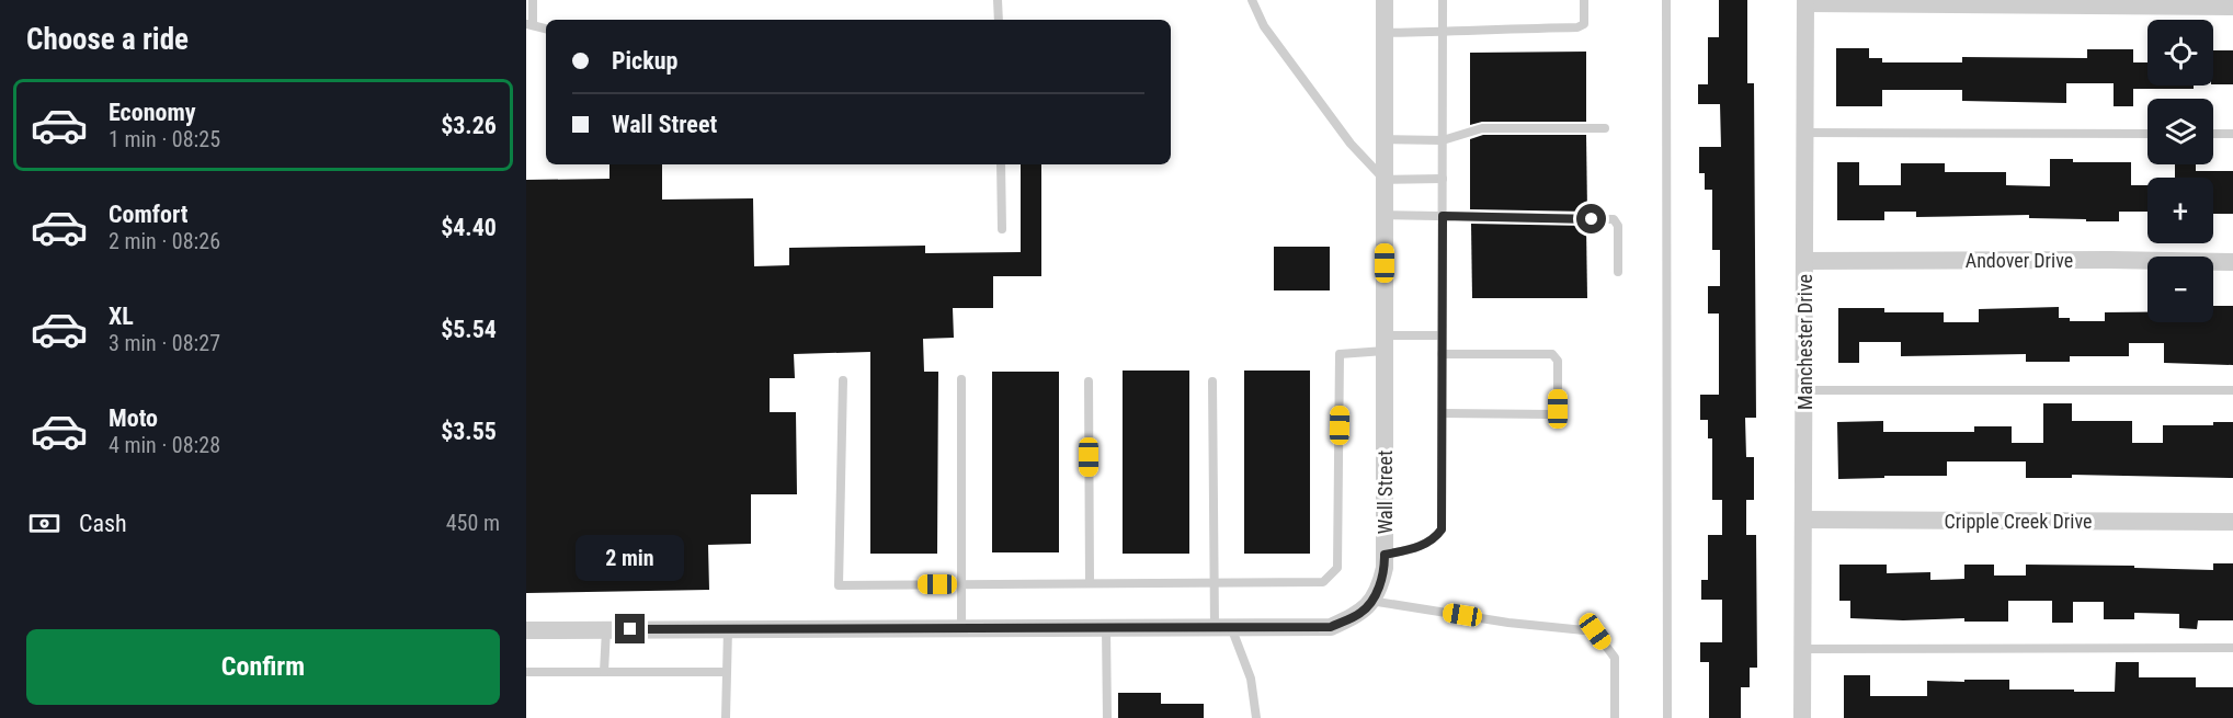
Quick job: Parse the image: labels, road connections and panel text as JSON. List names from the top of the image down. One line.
{"streets":{"street":["Andover Drive","Manchester Drive","Wall Street","Cripple Creek Drive"]},"crossings":[["Andover Drive","Manchester Drive"],["Manchester Drive","Cripple Creek Drive"]],"page":{"heading":"Choose a ride","map_buttons":["+","−"],"banner":["Pickup","Wall Street"],"list":[{"name":"Economy","note":"1 min · 08:25","value":"$3.26"},{"name":"Comfort","note":"2 min · 08:26","value":"$4.40"},{"name":"XL","note":"3 min · 08:27","value":"$5.54"},{"name":"Moto","note":"4 min · 08:28","value":"$3.55"}],"pay":["Cash","450 m"],"bubble":"2 min","buttons":"Confirm"}}
